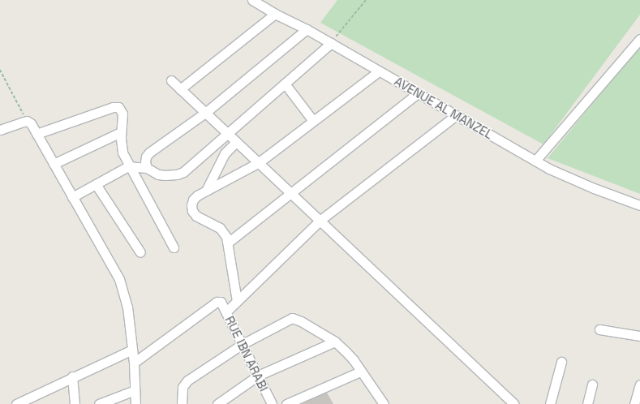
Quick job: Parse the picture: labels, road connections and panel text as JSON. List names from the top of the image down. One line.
{"streets":{"street":["AVENUE AL MANZEL","RUE IBN ARABI"]}}
